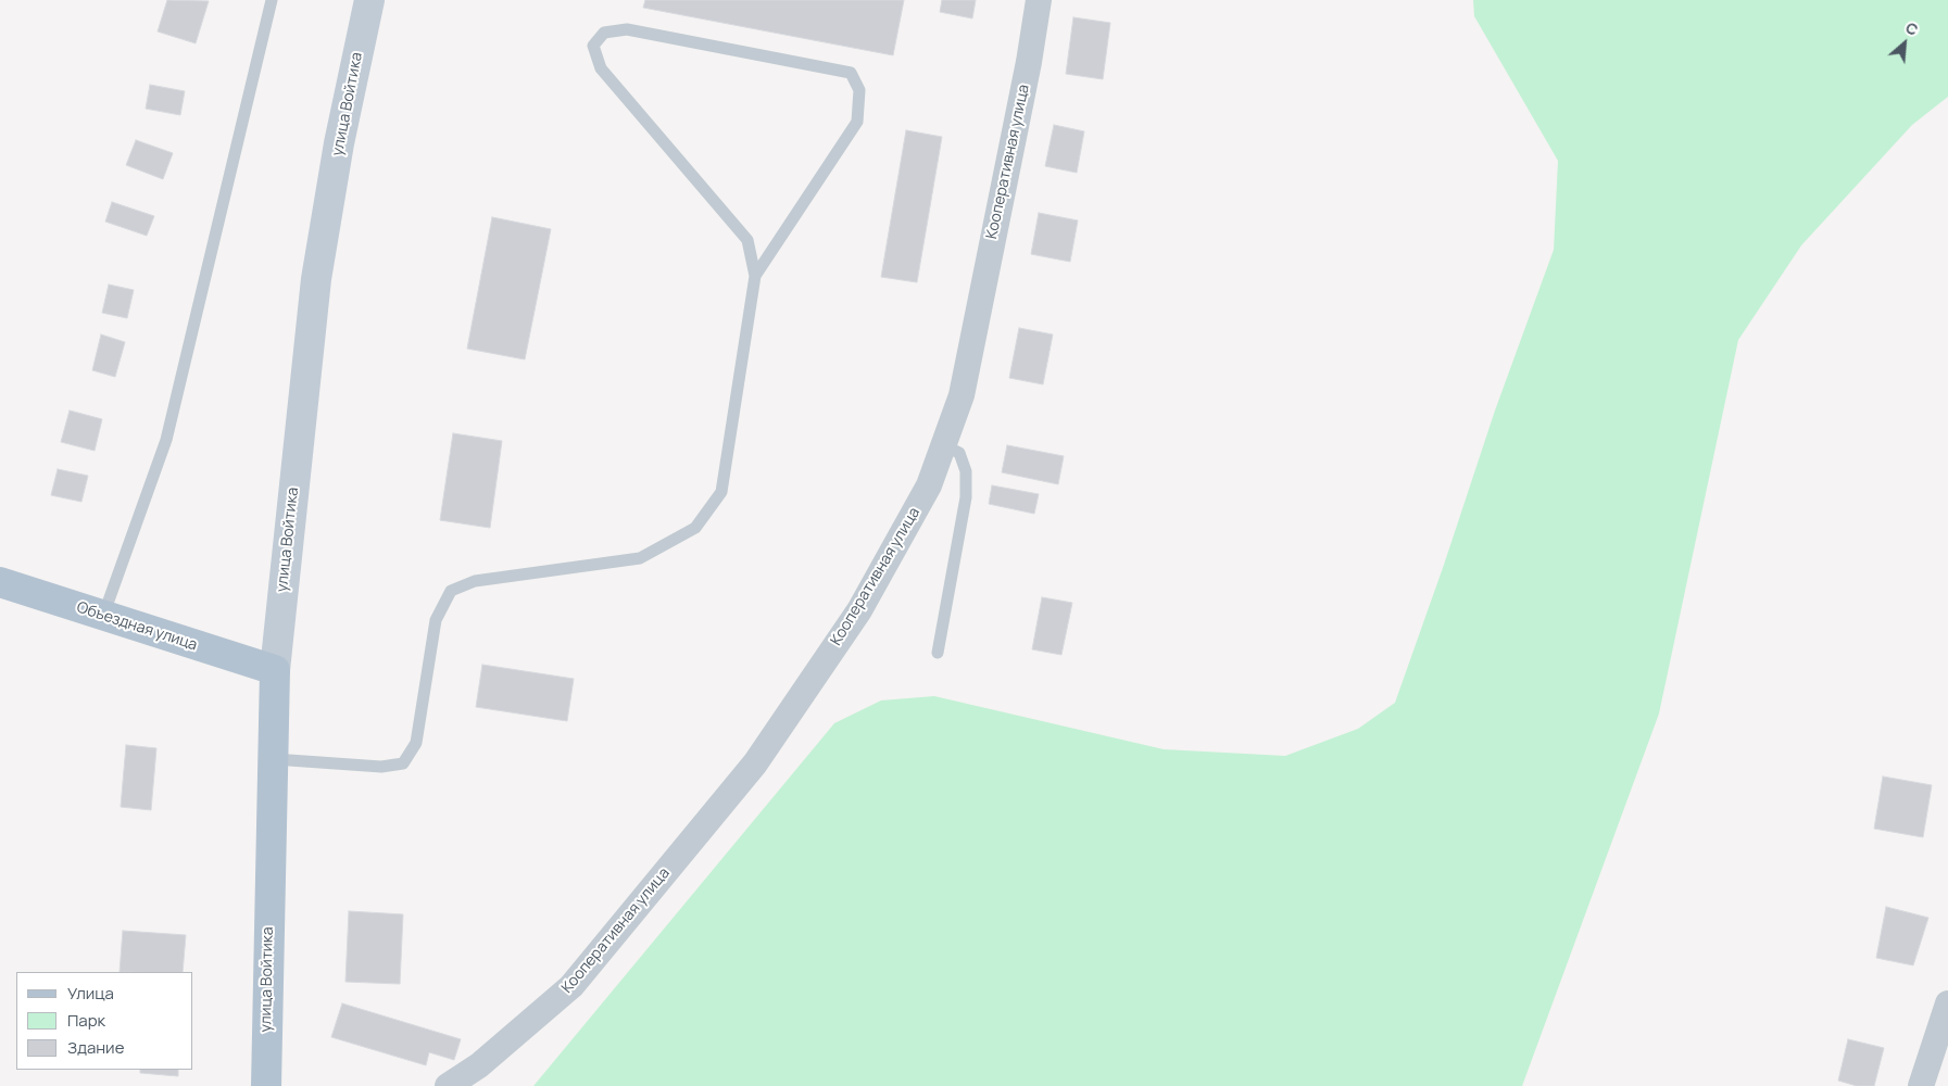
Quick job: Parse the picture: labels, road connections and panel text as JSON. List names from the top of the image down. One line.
{"streets":{"main road":["улица Войтика","Объездная улица"],"street":["Кооперативная улица"]},"crossings":[["улица Войтика","Объездная улица"]],"legend":["Улица","Парк","Здание"],"north":"top right"}
